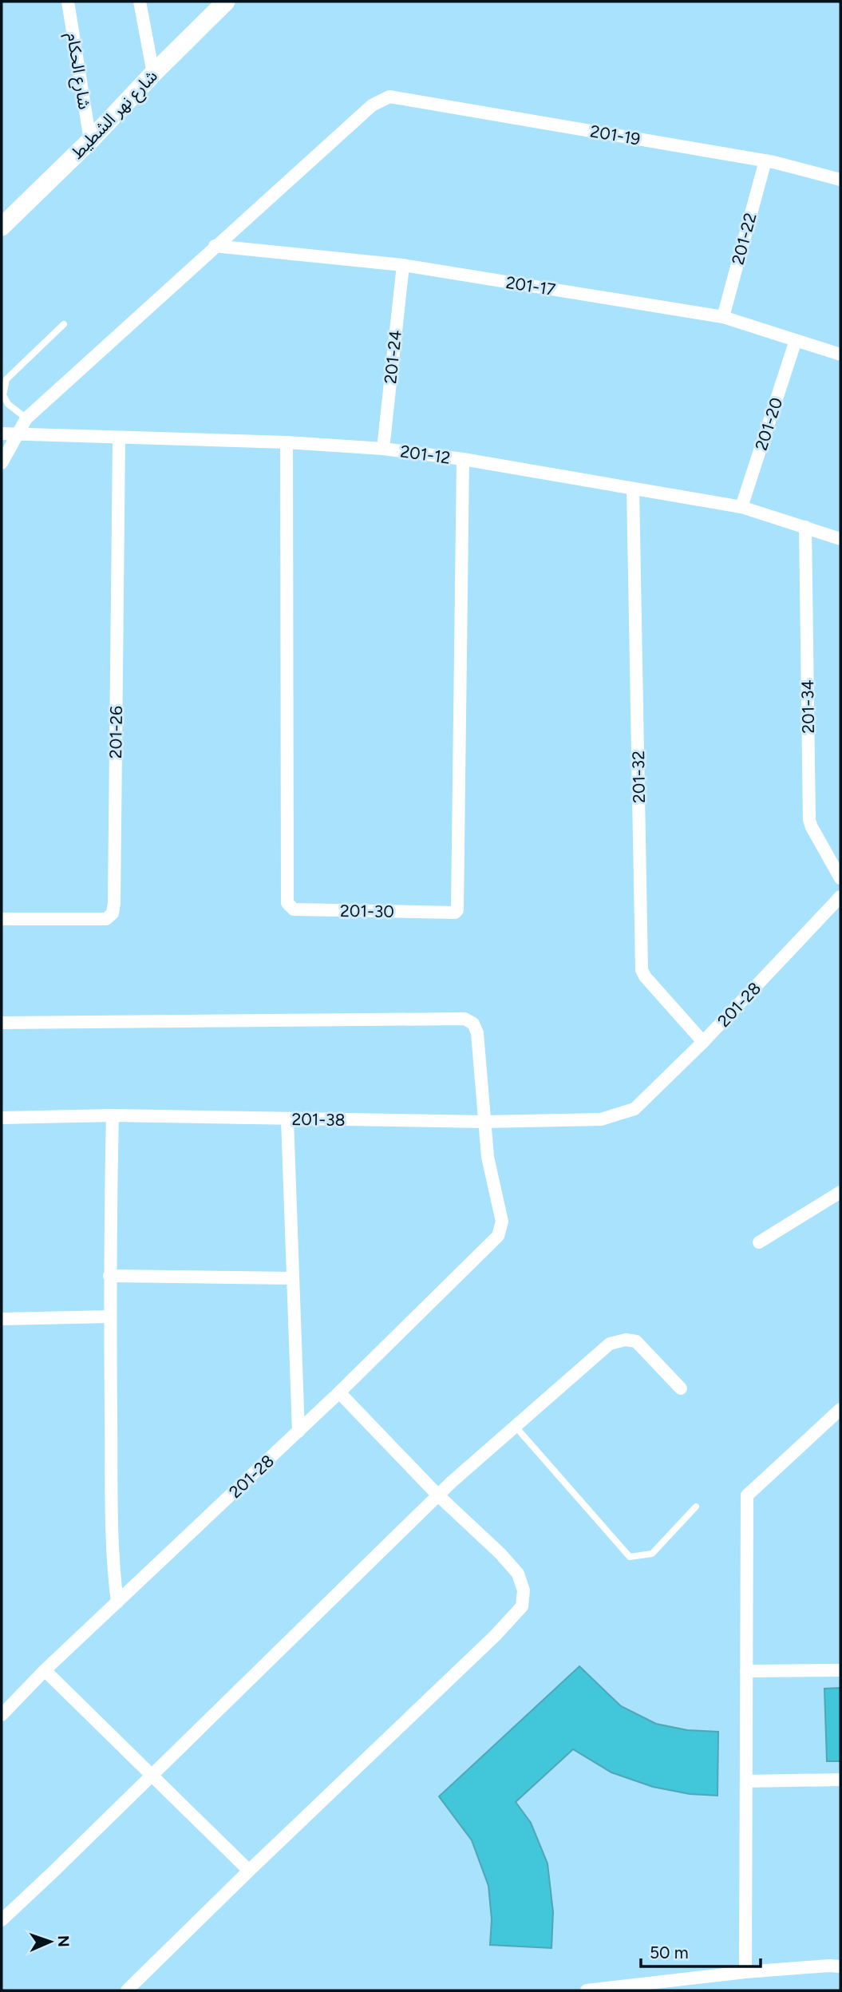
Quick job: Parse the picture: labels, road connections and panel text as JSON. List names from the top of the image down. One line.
{"streets":{"main road":["شارع نهر الشطيط"],"street":["شارع الحكام","201-19","201-22","201-17","201-24","201-20","201-12","201-34","201-26","201-32","201-30","201-28","201-38"]},"crossings":[["شارع الحكام","شارع نهر الشطيط"],["201-19","201-22"],["201-19","201-17"],["201-22","201-17"],["201-17","201-24"],["201-17","201-20"],["201-24","201-12"],["201-20","201-12"],["201-12","201-34"],["201-12","201-26"],["201-12","201-32"],["201-12","201-30"],["201-32","201-28"],["201-28","201-38"]],"scale_bar":"50 m","north":"right"}
